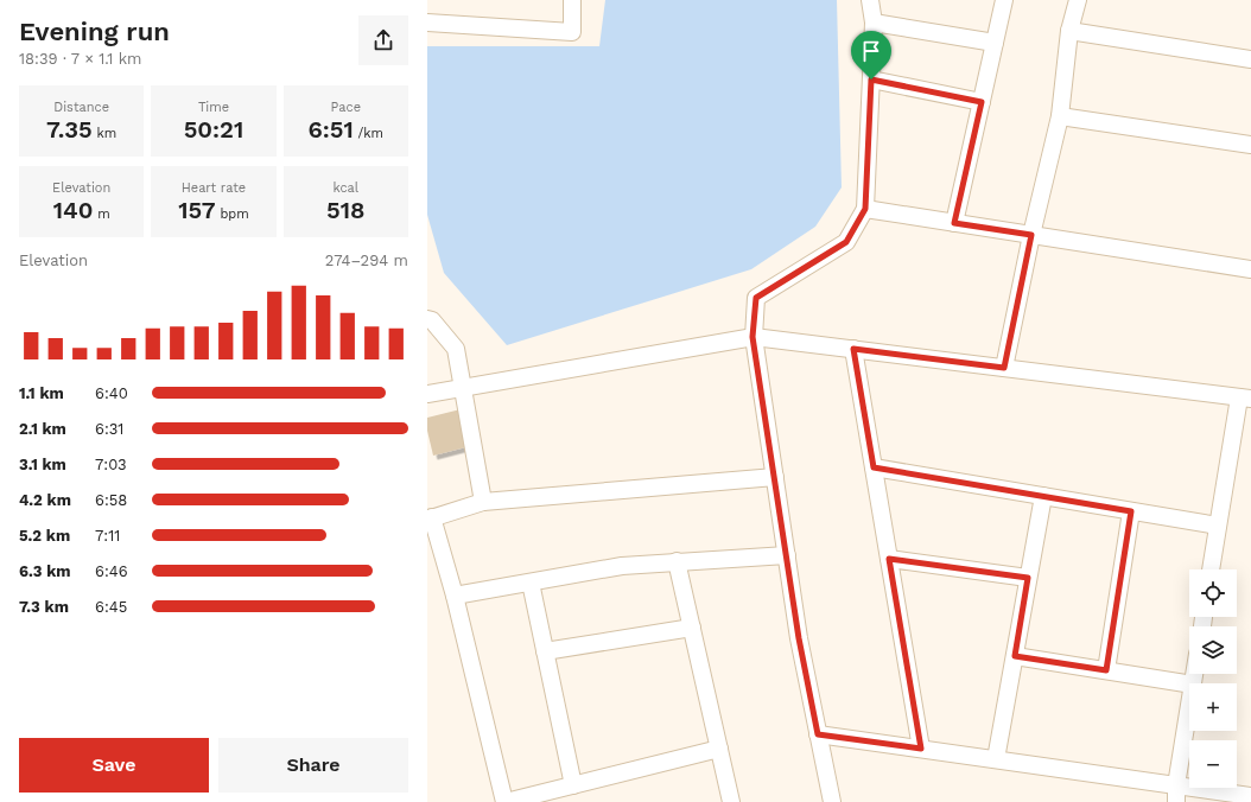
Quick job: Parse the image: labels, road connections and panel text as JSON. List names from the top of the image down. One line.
{"page":{"heading":["Evening run","18:39 · 7 × 1.1 km"],"stats":[["Distance","7.35 km"],["Time","50:21"],["Pace","6:51 /km"],["Elevation","140 m"],["Heart rate","157 bpm"],["kcal","518"]],"chart":["Elevation","274–294 m"],"list":[{"name":"1.1 km","note":"6:40"},{"name":"2.1 km","note":"6:31"},{"name":"3.1 km","note":"7:03"},{"name":"4.2 km","note":"6:58"},{"name":"5.2 km","note":"7:11"},{"name":"6.3 km","note":"6:46"},{"name":"7.3 km","note":"6:45"}],"map_buttons":["+","−"],"buttons":["Save","Share"]}}
